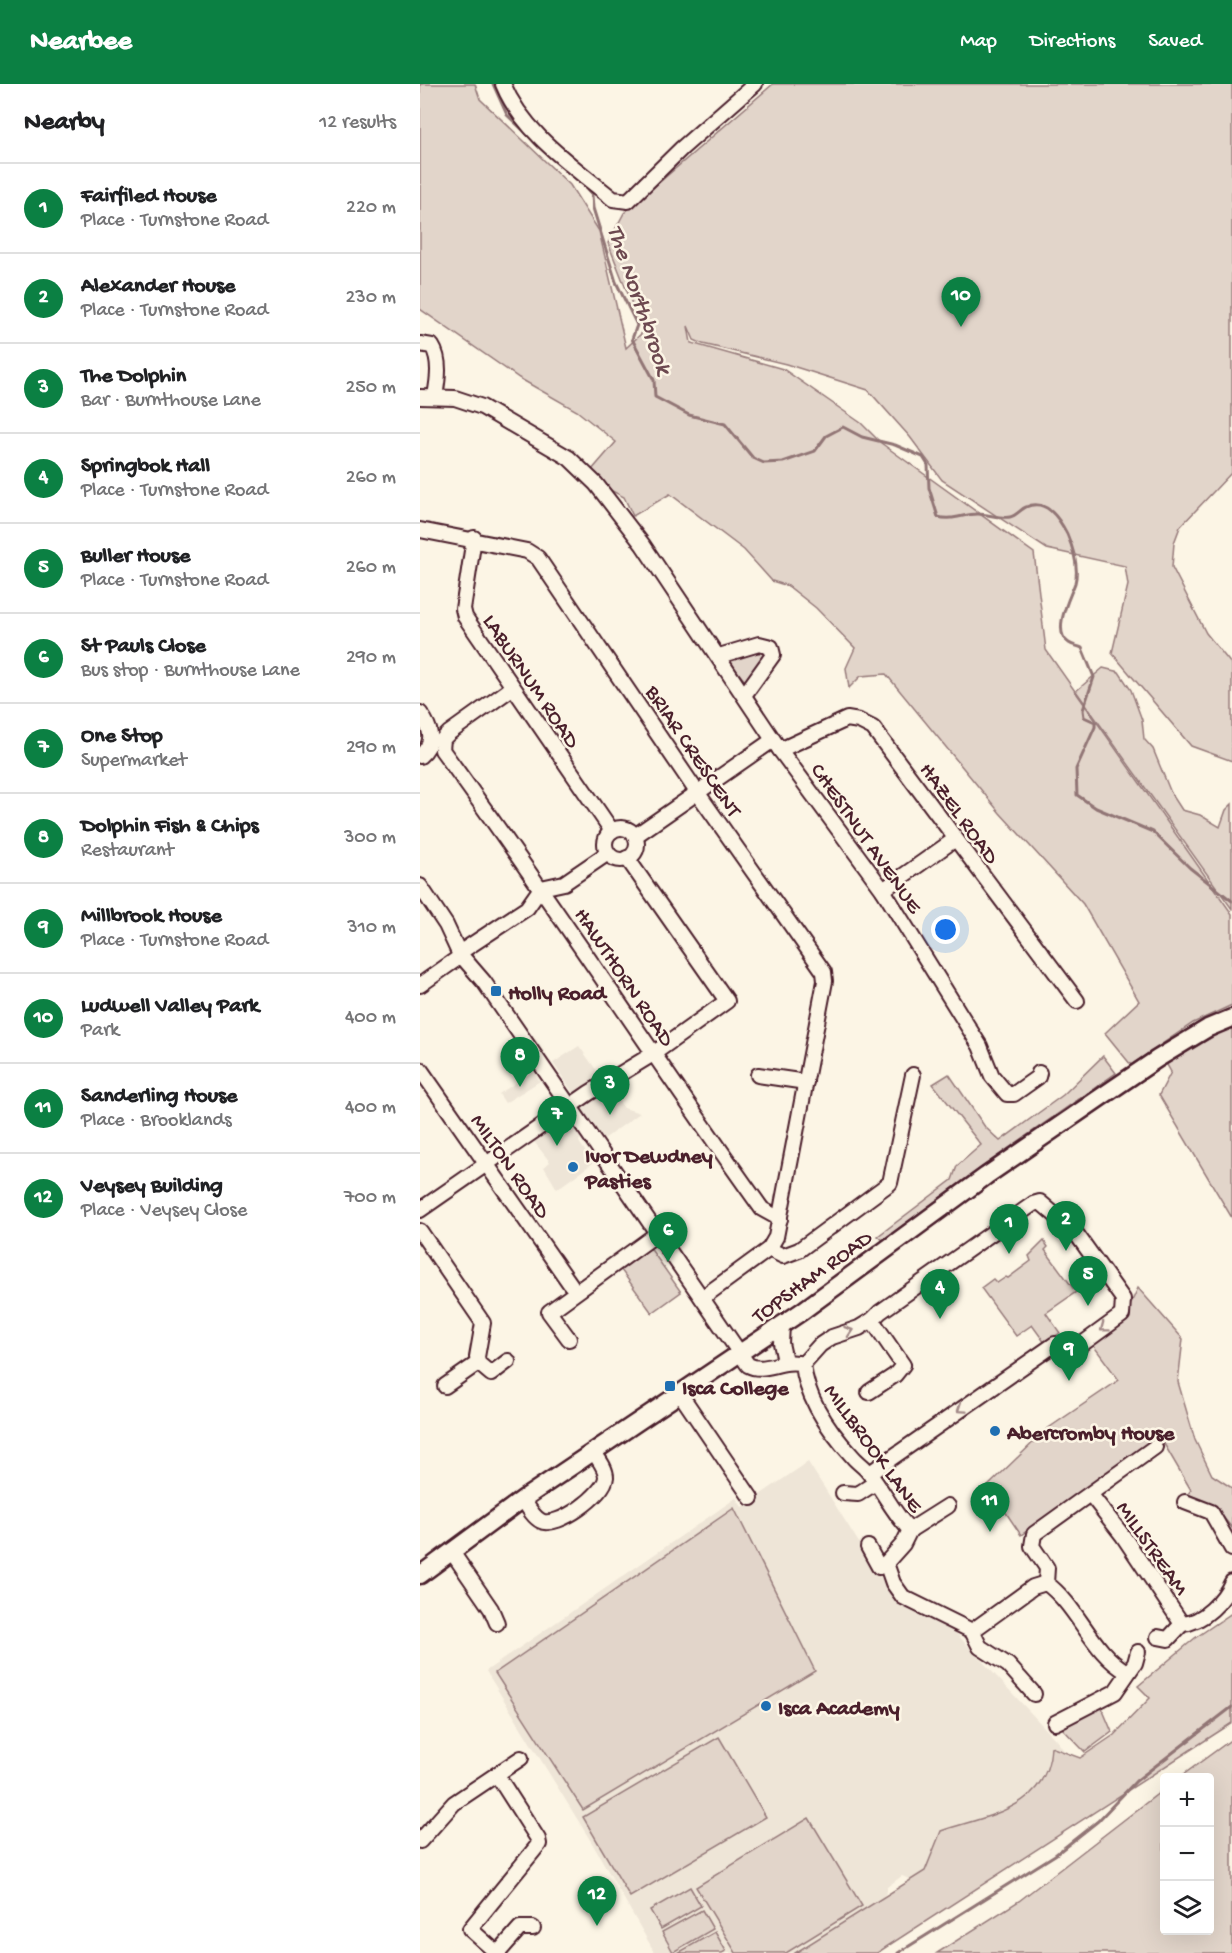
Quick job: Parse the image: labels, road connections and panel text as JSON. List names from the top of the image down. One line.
{"streets":{"main road":["TOPSHAM ROAD"],"street":["LABURNUM ROAD","BRIAR CRESCENT","HAZEL ROAD","CHESTNUT AVENUE","HAWTHORN ROAD","MILTON ROAD","MILLBROOK LANE","MILLSTREAM"]},"crossings":[["LABURNUM ROAD","BRIAR CRESCENT"],["LABURNUM ROAD","HAWTHORN ROAD"],["BRIAR CRESCENT","HAWTHORN ROAD"],["HAZEL ROAD","CHESTNUT AVENUE"],["TOPSHAM ROAD","MILLBROOK LANE"]],"water":["The Northbrook"],"places":{"transit":["Holly Road","Isca College"],"other":["Ivor Dewdney Pasties","Abercromby House","Isca Academy"]},"page":{"header":"Nearbee","nav":["Map","Directions","Saved"],"heading":["Nearby","12 results"],"list":[{"mark":"1","name":"Fairfiled House","note":"Place · Turnstone Road","value":"220 m"},{"mark":"2","name":"Alexander House","note":"Place · Turnstone Road","value":"230 m"},{"mark":"3","name":"The Dolphin","note":"Bar · Burnthouse Lane","value":"250 m"},{"mark":"4","name":"Springbok Hall","note":"Place · Turnstone Road","value":"260 m"},{"mark":"5","name":"Buller House","note":"Place · Turnstone Road","value":"260 m"},{"mark":"6","name":"St Pauls Close","note":"Bus stop · Burnthouse Lane","value":"290 m"},{"mark":"7","name":"One Stop","note":"Supermarket","value":"290 m"},{"mark":"8","name":"Dolphin Fish & Chips","note":"Restaurant","value":"300 m"},{"mark":"9","name":"Millbrook House","note":"Place · Turnstone Road","value":"310 m"},{"mark":"10","name":"Ludwell Valley Park","note":"Park","value":"400 m"},{"mark":"11","name":"Sanderling House","note":"Place · Brooklands","value":"400 m"},{"mark":"12","name":"Veysey Building","note":"Place · Veysey Close","value":"700 m"}],"pins":["10","8","3","7","2","1","6","5","4","9","11","12"],"map_buttons":["+","−"]}}
